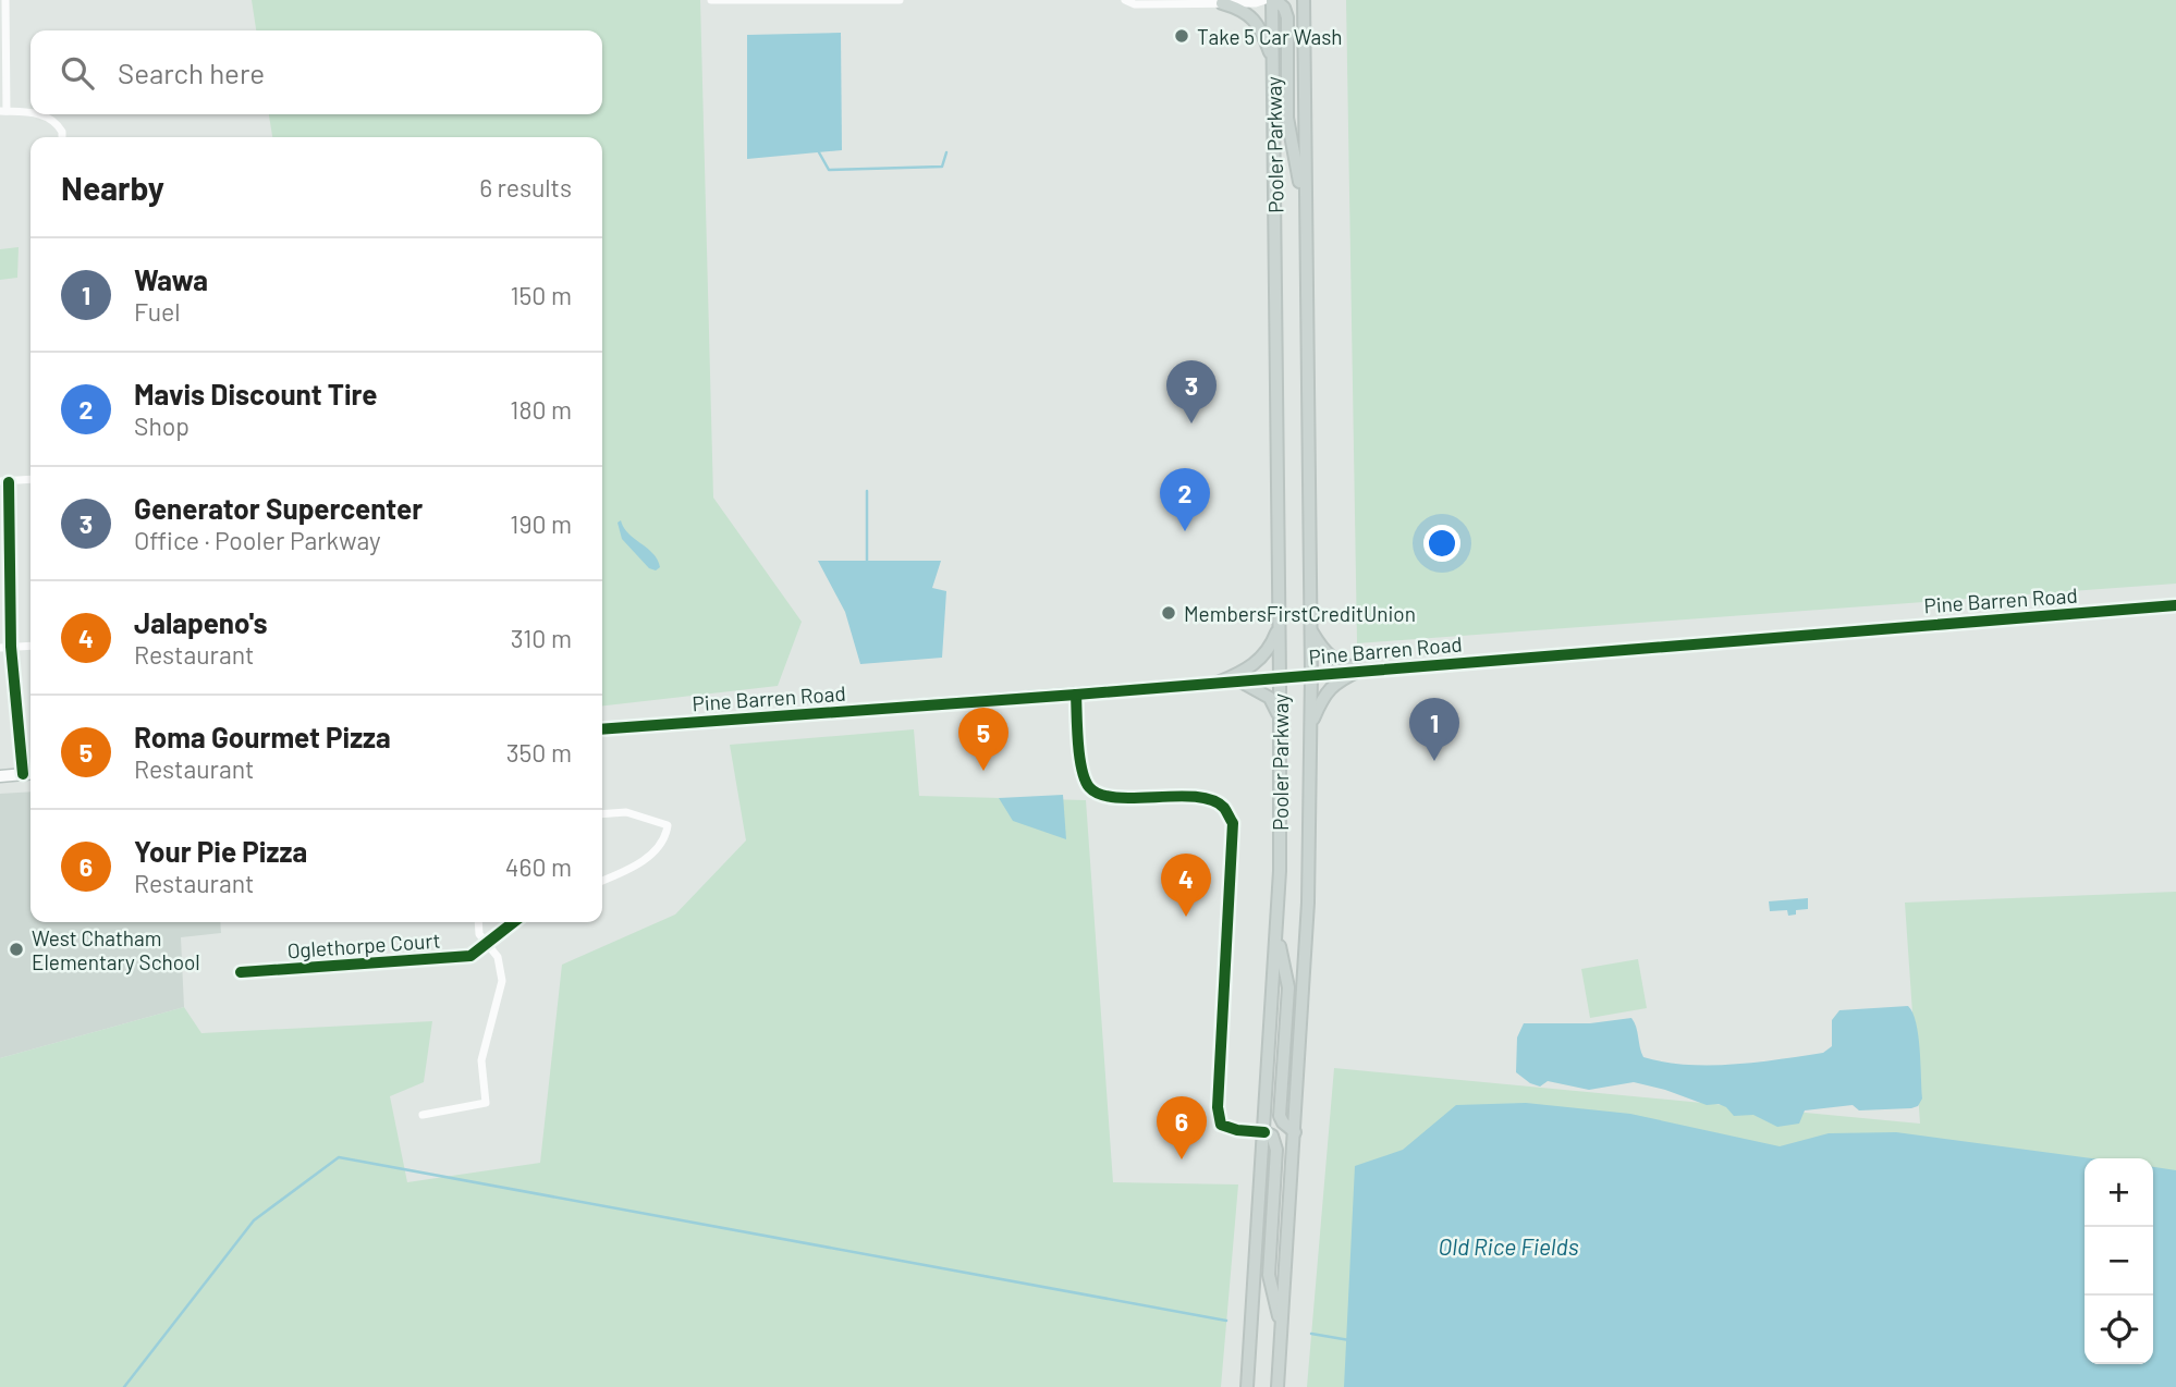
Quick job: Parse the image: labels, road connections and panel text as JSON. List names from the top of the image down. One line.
{"streets":{"main road":["Pooler Parkway","Pine Barren Road"],"street":["Oglethorpe Court"]},"crossings":[["Pooler Parkway","Pine Barren Road"]],"water":["Old Rice Fields"],"places":["Take 5 Car Wash","MembersFirstCreditUnion","West Chatham Elementary School"],"page":{"search":"Search here","heading":["Nearby","6 results"],"list":[{"mark":"1","name":"Wawa","note":"Fuel","value":"150 m"},{"mark":"2","name":"Mavis Discount Tire","note":"Shop","value":"180 m"},{"mark":"3","name":"Generator Supercenter","note":"Office · Pooler Parkway","value":"190 m"},{"mark":"4","name":"Jalapeno's","note":"Restaurant","value":"310 m"},{"mark":"5","name":"Roma Gourmet Pizza","note":"Restaurant","value":"350 m"},{"mark":"6","name":"Your Pie Pizza","note":"Restaurant","value":"460 m"}],"pins":["3","2","1","5","4","6"],"map_buttons":["+","−"]}}
